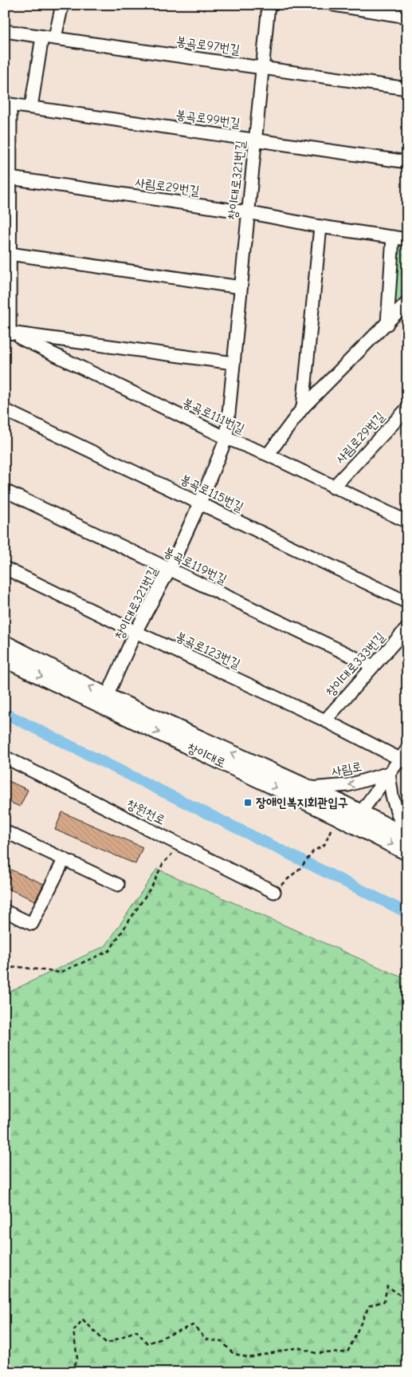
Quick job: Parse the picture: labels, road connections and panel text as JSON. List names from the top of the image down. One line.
{"streets":{"main road":["창이대로"],"street":["봉곡로97번길","봉곡로99번길","창이대로321번길","사림로29번길","봉곡로111번길","봉곡로115번길","봉곡로119번길","봉곡로123번길","창이대로333번길","사림로","창원천로"]},"crossings":[["봉곡로97번길","창이대로321번길"],["봉곡로99번길","창이대로321번길"],["창이대로321번길","사림로29번길"],["창이대로321번길","봉곡로111번길"],["창이대로321번길","봉곡로115번길"],["창이대로321번길","봉곡로119번길"],["창이대로321번길","봉곡로123번길"],["창이대로321번길","창이대로"],["사림로29번길","봉곡로111번길"],["봉곡로119번길","창이대로333번길"],["봉곡로123번길","창이대로333번길"],["창이대로","사림로"]],"one_way":["사림로"],"places":{"transit":["장애인복지회관입구"]}}
